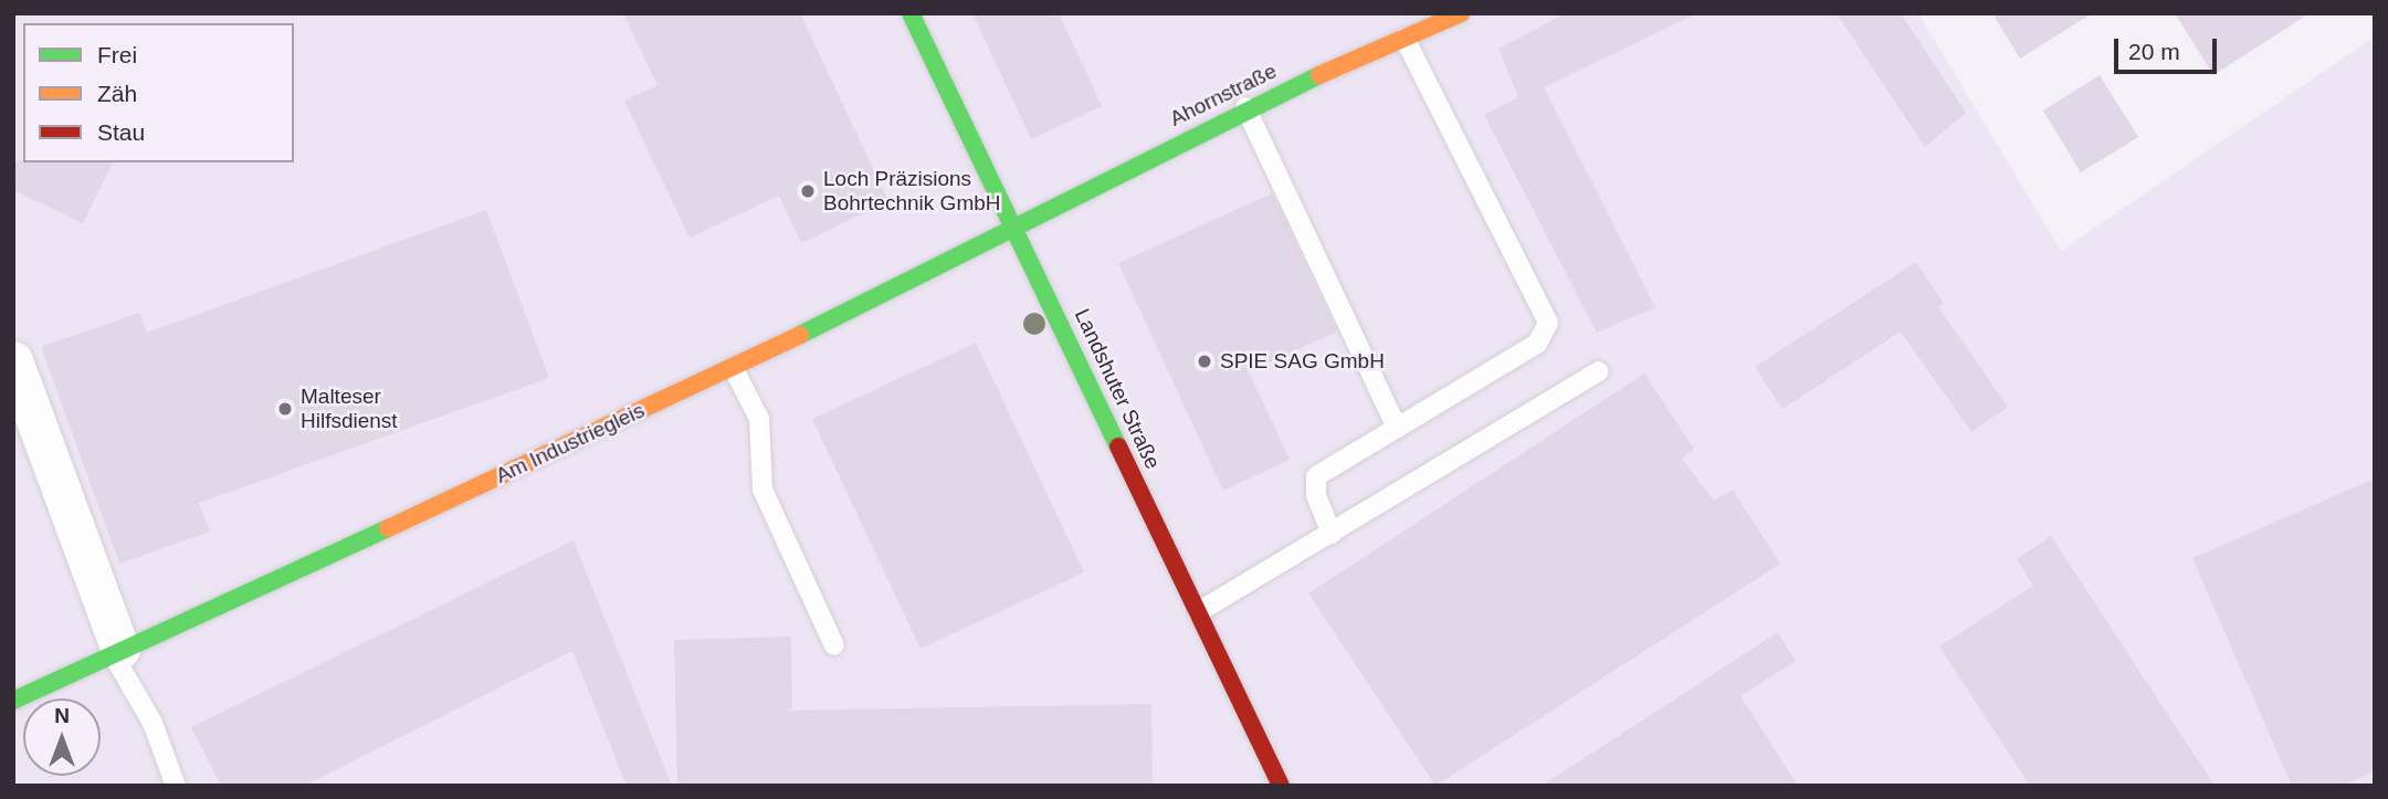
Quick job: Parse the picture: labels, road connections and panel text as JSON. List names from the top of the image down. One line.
{"streets":{"street":["Ahornstraße","Landshuter Straße","Am Industriegleis"]},"crossings":[["Ahornstraße","Landshuter Straße"],["Ahornstraße","Am Industriegleis"],["Landshuter Straße","Am Industriegleis"]],"places":["Loch Präzisions Bohrtechnik GmbH","SPIE SAG GmbH","Malteser Hilfsdienst"],"legend":["Frei","Zäh","Stau"],"scale_bar":"20 m","north":"top"}
